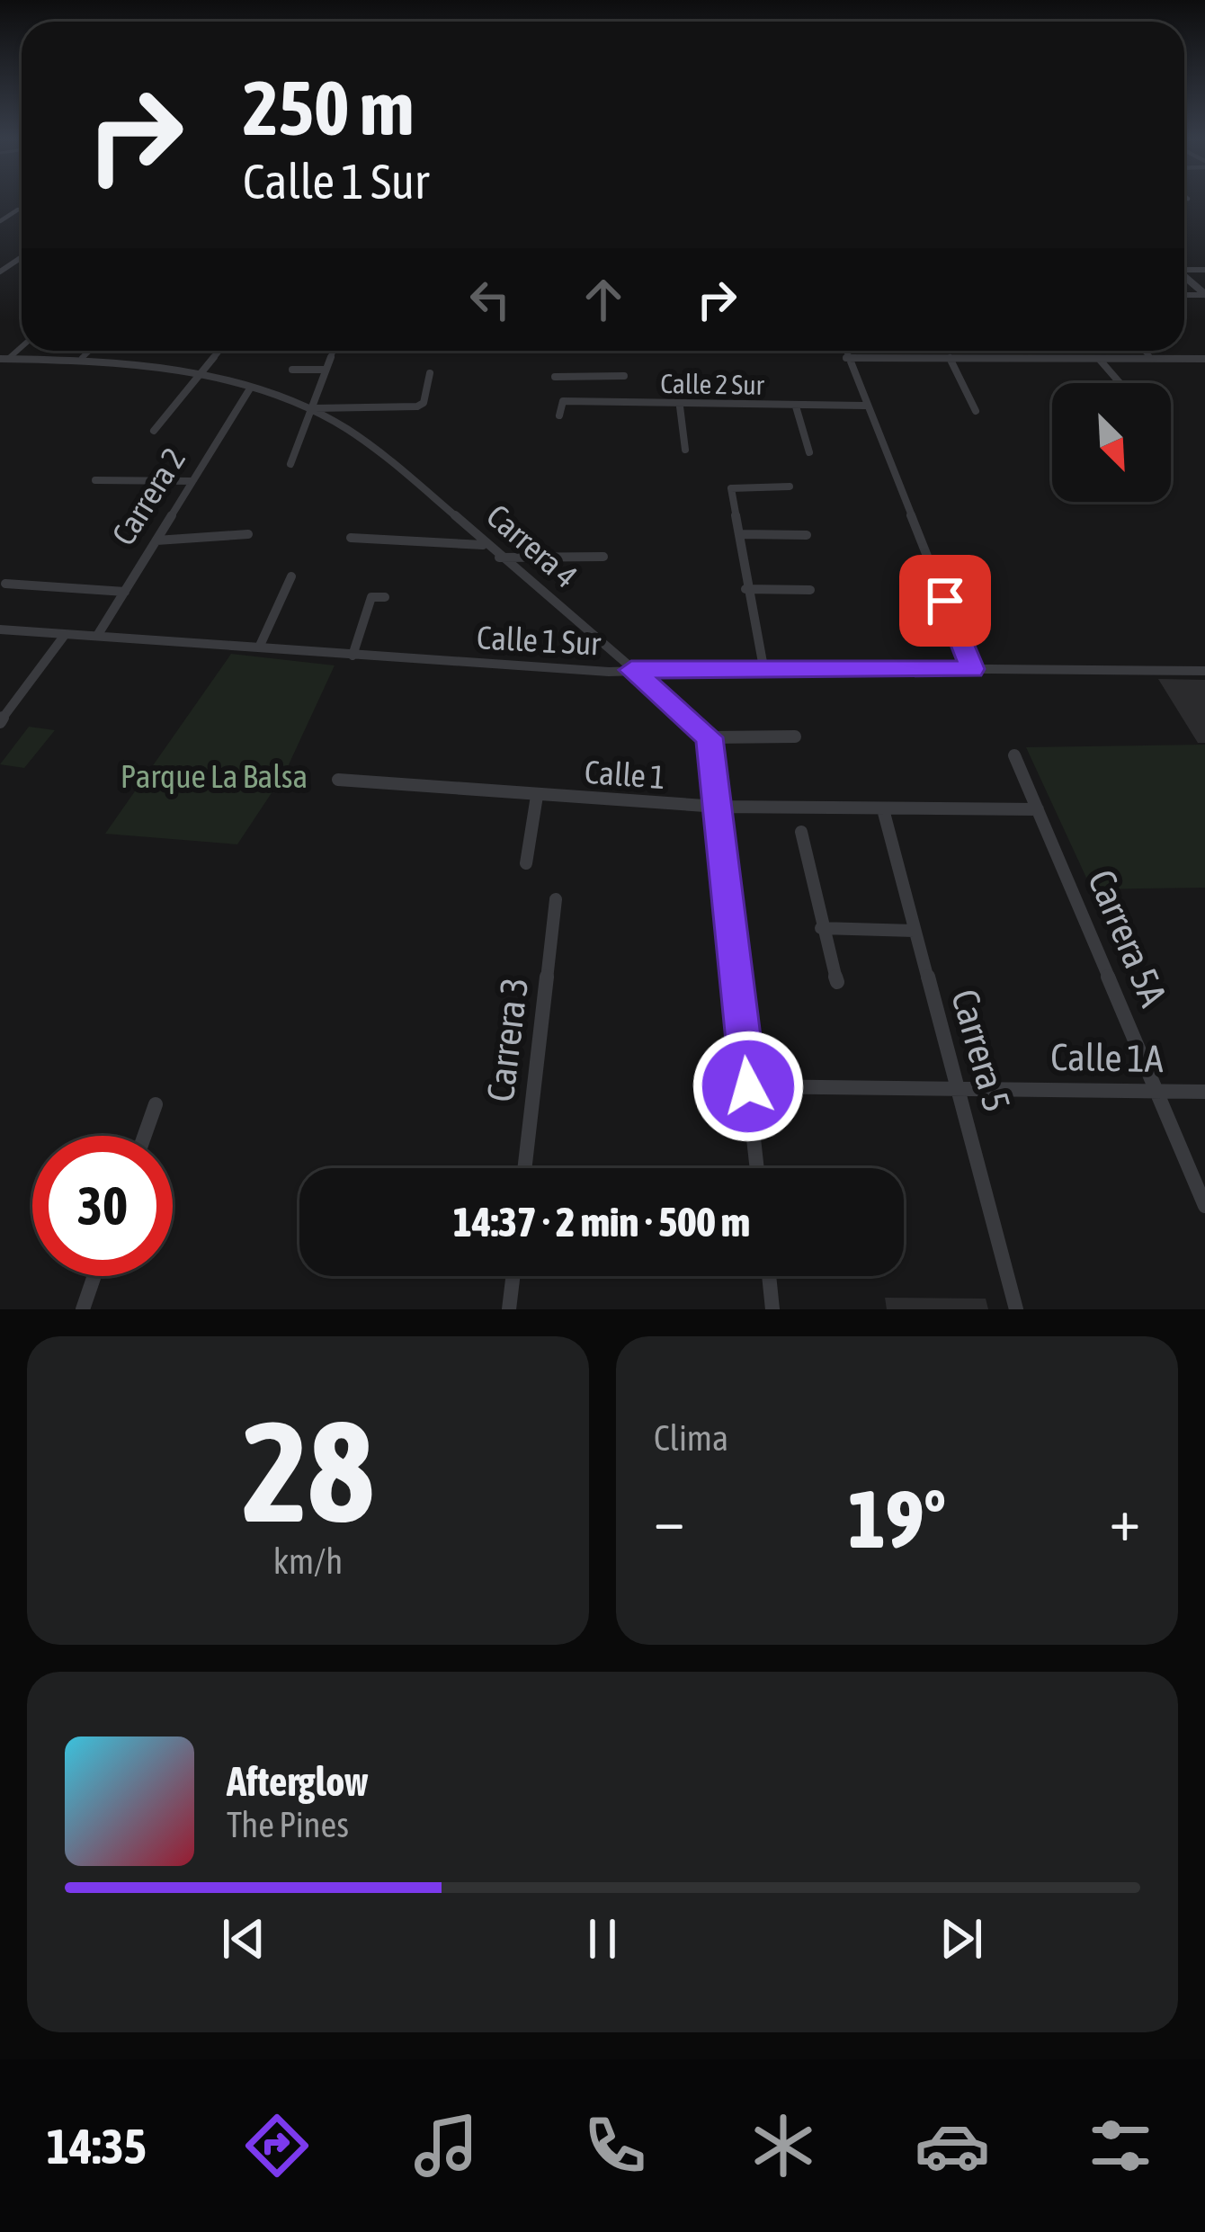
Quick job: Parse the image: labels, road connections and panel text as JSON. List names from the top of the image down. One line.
{"streets":{"street":["Calle 2 Sur","Carrera 2","Carrera 4","Calle 1 Sur","Calle 1","Carrera 5A","Carrera 3","Carrera 5","Calle 1A"]},"crossings":[["Carrera 2","Calle 1 Sur"],["Carrera 4","Calle 1 Sur"],["Calle 1","Carrera 5A"],["Calle 1","Carrera 5"],["Carrera 5A","Calle 1A"],["Carrera 5","Calle 1A"]],"parks":["Parque La Balsa"],"north":"bottom right","page":{"turn":["250 m","Calle 1 Sur"],"limit":"30","trip":"14:37 · 2 min · 500 m","tile":[["28","km/h"],"Clima"],"heat":["−","19°","+"],"song":["Afterglow","The Pines"],"tabs":"14:35"}}
